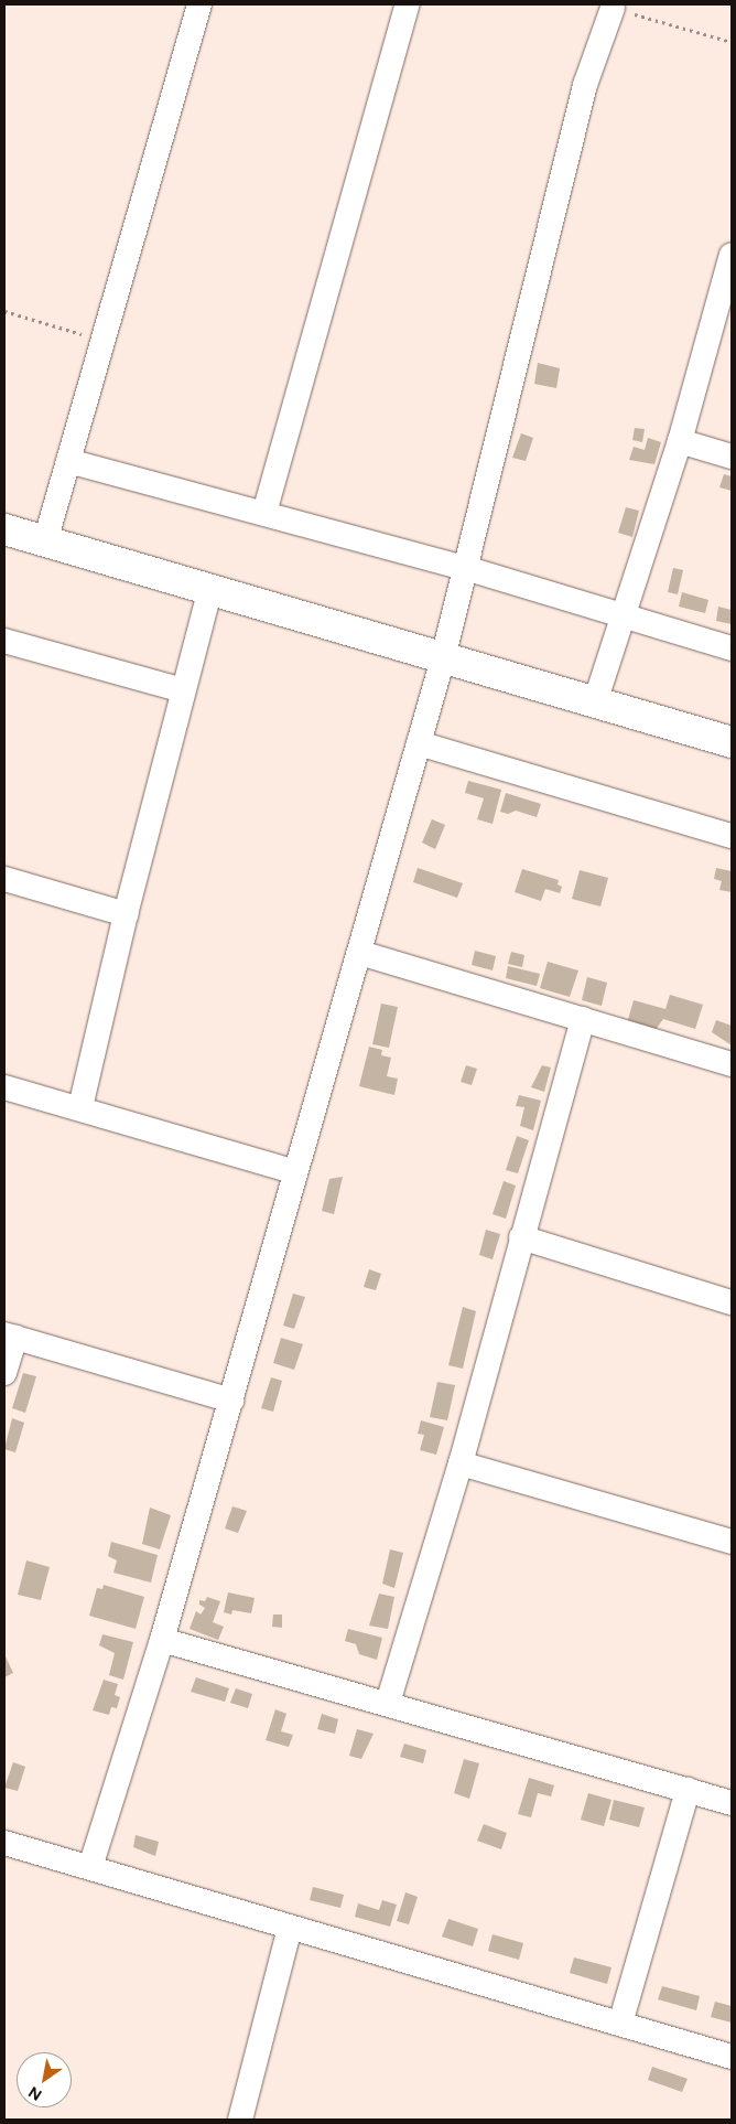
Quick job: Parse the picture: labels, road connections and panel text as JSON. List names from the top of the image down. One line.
{"north":"bottom left"}
